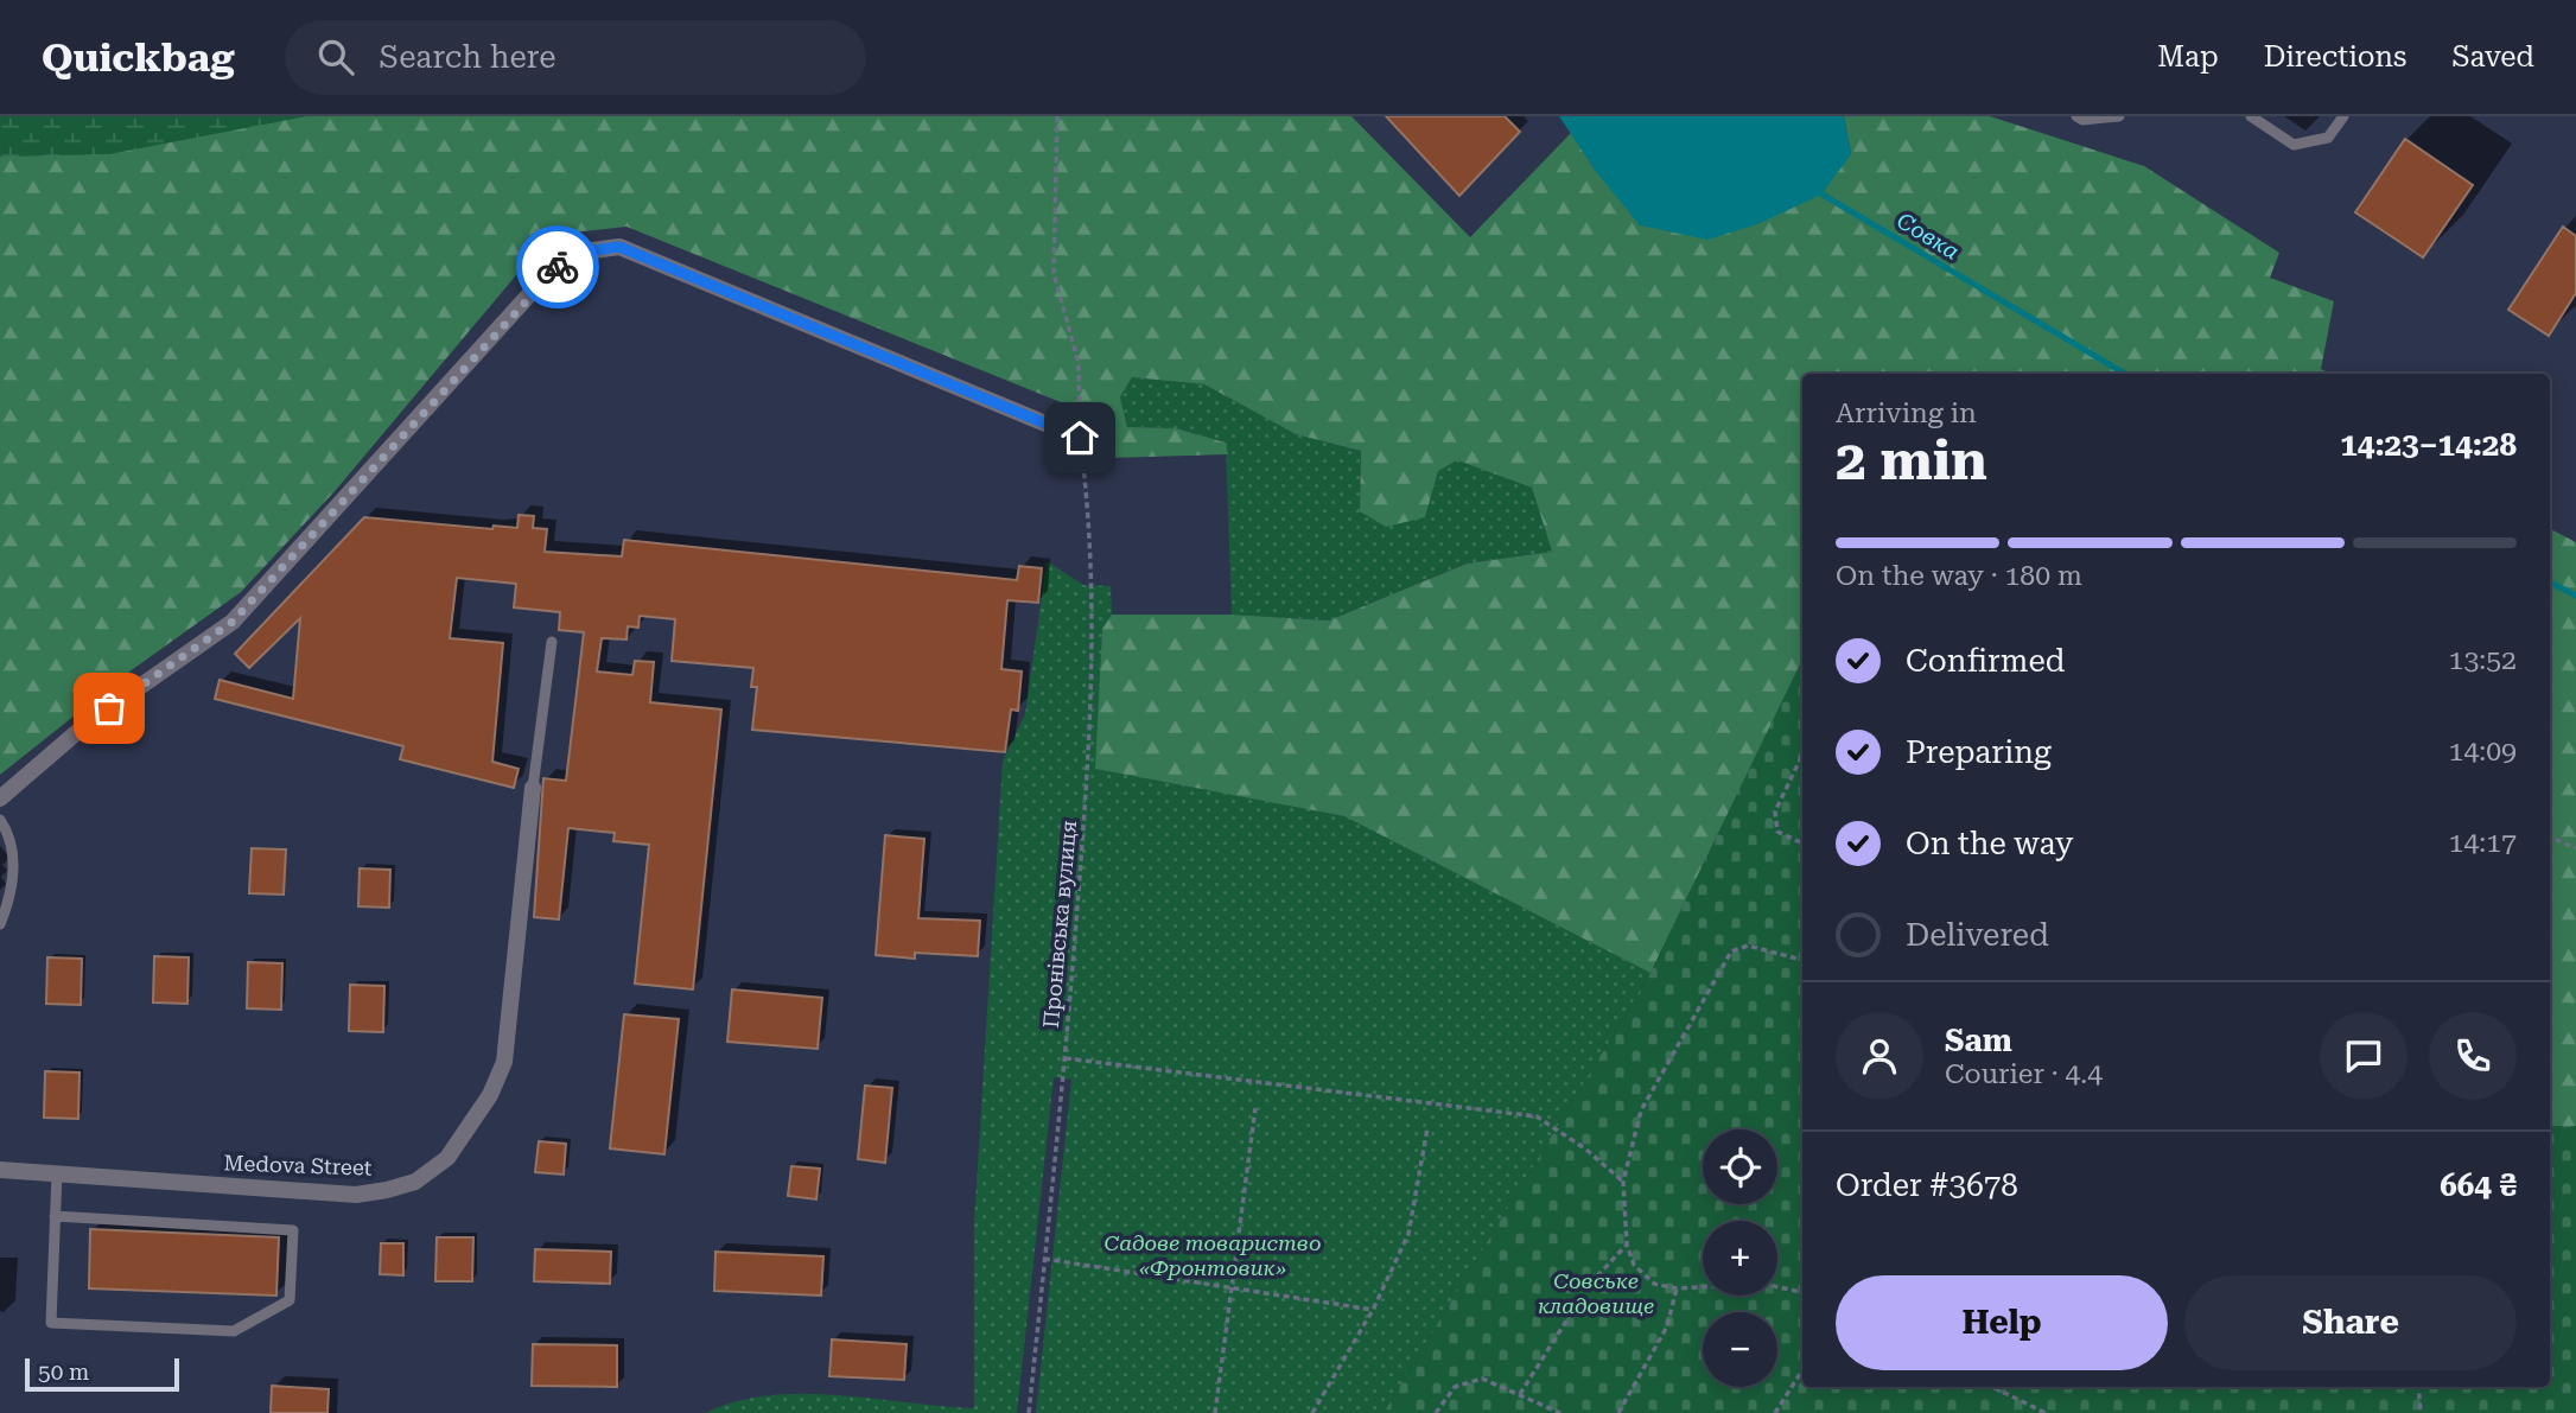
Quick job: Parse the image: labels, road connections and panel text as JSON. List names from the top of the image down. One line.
{"streets":{"street":["Medova Street"],"path":["Пронівська вулиця"]},"water":["Совка"],"parks":["Садове товариство «Фронтовик»","Совське кладовище"],"scale_bar":"50 m","page":{"header":"Quickbag","search":"Search here","nav":["Map","Directions","Saved"],"heading":["2 min","Arriving in","14:23–14:28"],"panel":["Sam","Courier · 4.4","Order #3678","664 ₴"],"bar":"On the way · 180 m","list":[["Confirmed","13:52"],["Preparing","14:09"],["On the way","14:17"],"Delivered"],"map_buttons":["+","−"],"buttons":["Help","Share"],"scale":"50 m"}}
